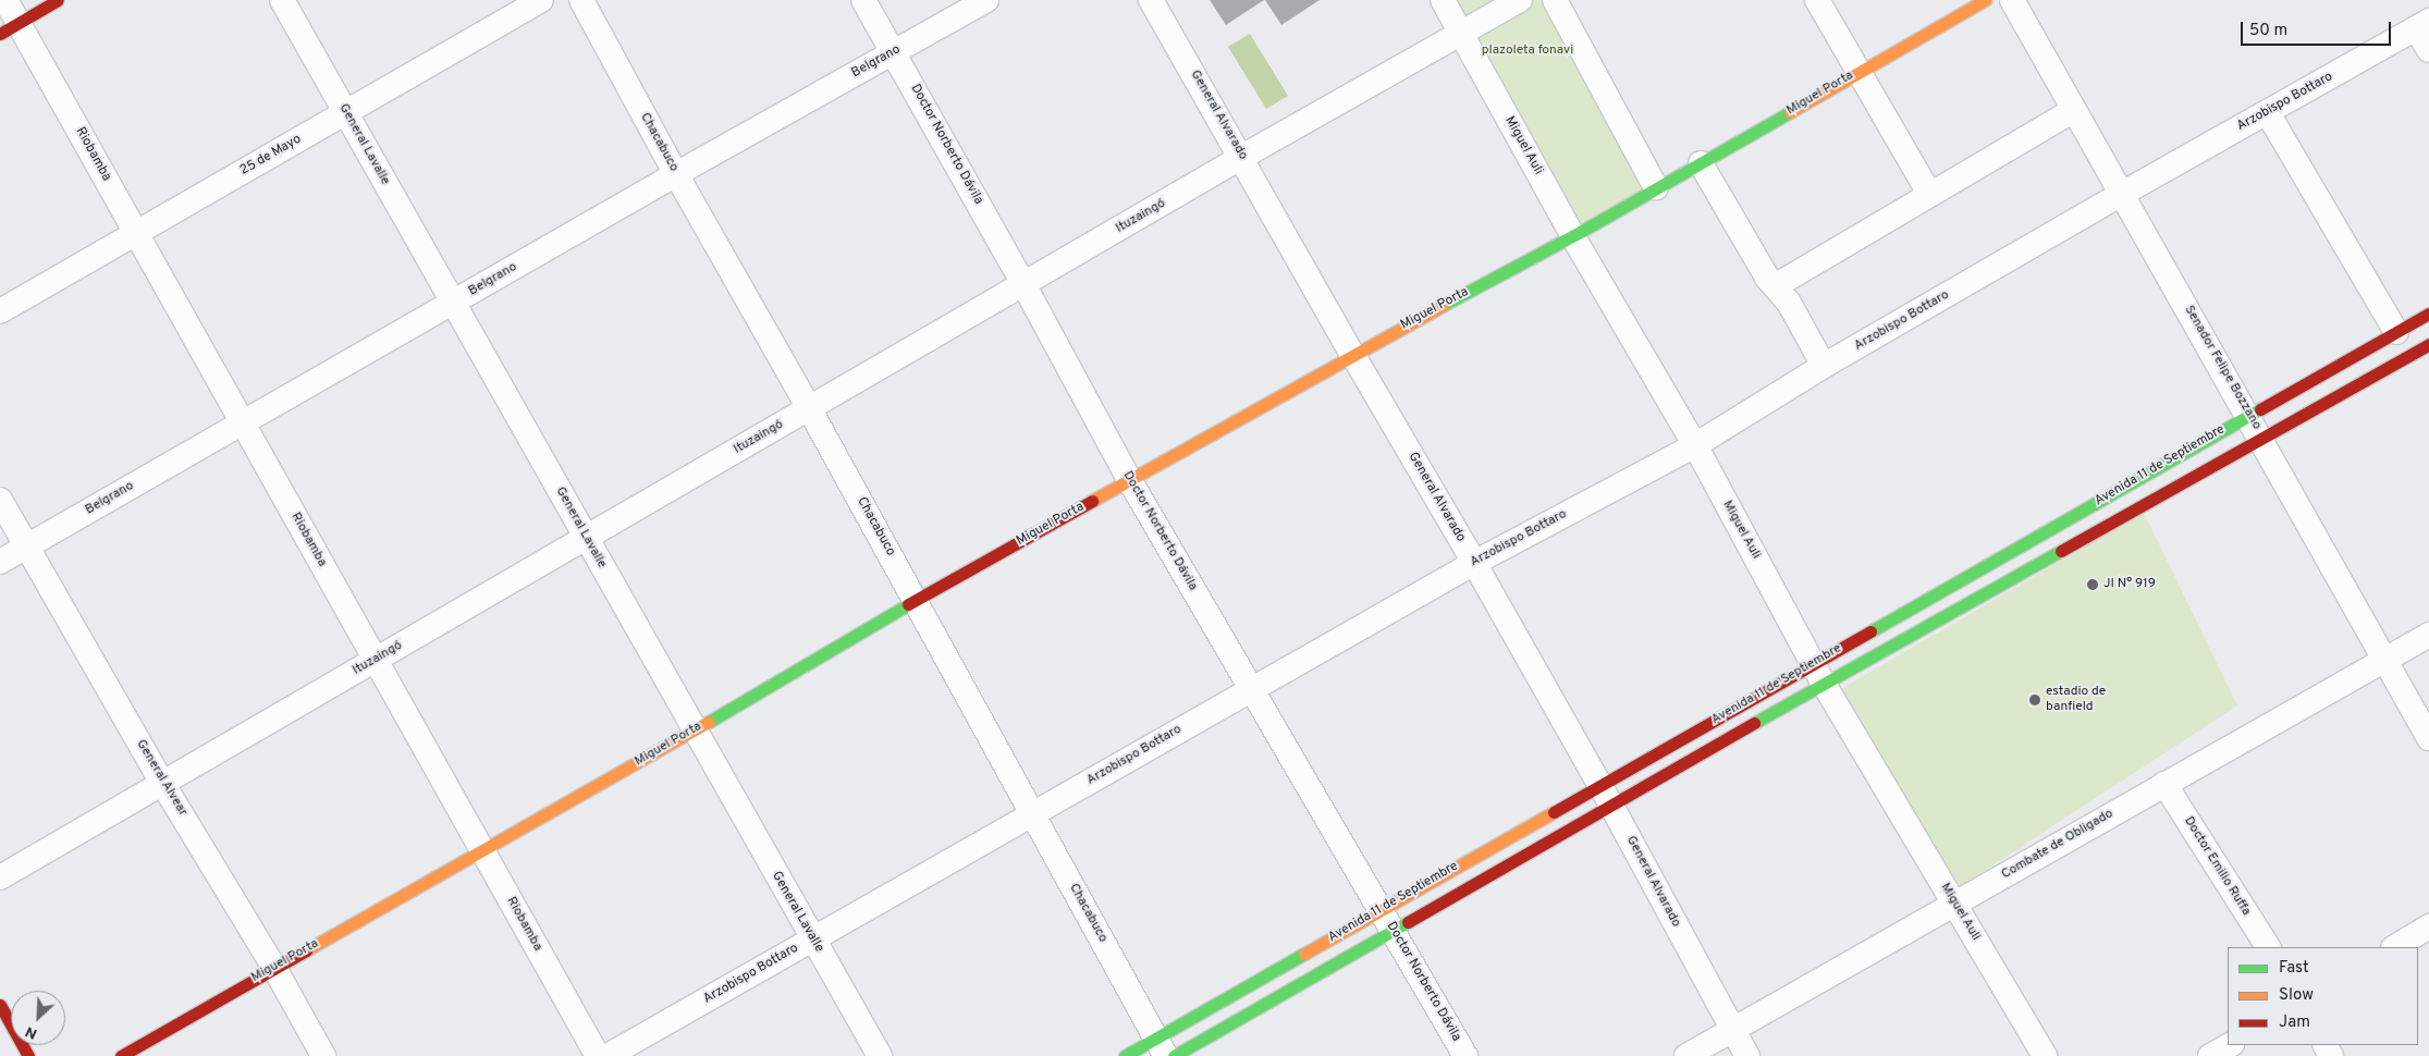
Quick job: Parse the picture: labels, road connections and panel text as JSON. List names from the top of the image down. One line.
{"streets":{"main road":["Miguel Porta","Avenida 11 de Septiembre"],"street":["Belgrano","Arzobispo Bottaro","General Alvarado","Chacabuco","General Lavalle","Doctor Norberto Dávila","Miguel Auli","Riobamba","25 de Mayo","Ituzaingó","Senador Felipe Bozzano","General Alvear","Combate de Obligado","Doctor Emilio Ruffa"]},"crossings":[["Belgrano","Chacabuco"],["Belgrano","General Lavalle"],["Belgrano","Doctor Norberto Dávila"],["Belgrano","Riobamba"],["Belgrano","General Alvear"],["Miguel Porta","General Alvarado"],["Miguel Porta","Chacabuco"],["Miguel Porta","General Lavalle"],["Miguel Porta","Doctor Norberto Dávila"],["Miguel Porta","Miguel Auli"],["Miguel Porta","Riobamba"],["Miguel Porta","General Alvear"],["Arzobispo Bottaro","General Alvarado"],["Arzobispo Bottaro","Chacabuco"],["Arzobispo Bottaro","General Lavalle"],["Arzobispo Bottaro","Doctor Norberto Dávila"],["Arzobispo Bottaro","Miguel Auli"],["Arzobispo Bottaro","Senador Felipe Bozzano"],["General Alvarado","Ituzaingó"],["General Alvarado","Avenida 11 de Septiembre"],["General Alvarado","Combate de Obligado"],["Chacabuco","Ituzaingó"],["Chacabuco","Avenida 11 de Septiembre"],["General Lavalle","25 de Mayo"],["General Lavalle","Ituzaingó"],["Doctor Norberto Dávila","Ituzaingó"],["Doctor Norberto Dávila","Avenida 11 de Septiembre"],["Miguel Auli","Ituzaingó"],["Miguel Auli","Avenida 11 de Septiembre"],["Miguel Auli","Combate de Obligado"],["Riobamba","25 de Mayo"],["Riobamba","Ituzaingó"],["Ituzaingó","General Alvear"],["Senador Felipe Bozzano","Avenida 11 de Septiembre"],["Senador Felipe Bozzano","Combate de Obligado"],["Combate de Obligado","Doctor Emilio Ruffa"]],"parks":["plazoleta fonavi"],"places":["JI N° 919","estadio de banfield"],"legend":["Fast","Slow","Jam"],"scale_bar":"50 m","north":"bottom left"}
